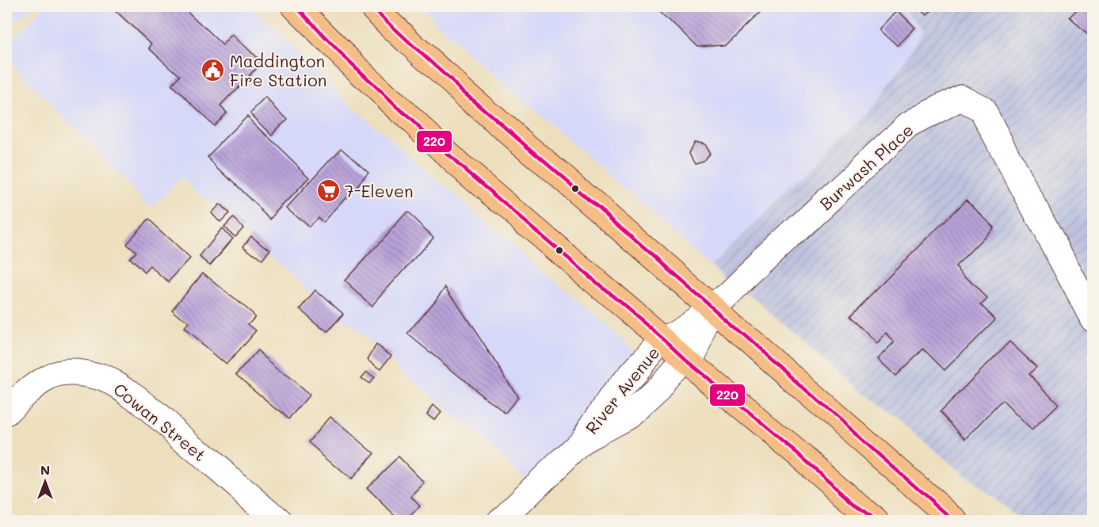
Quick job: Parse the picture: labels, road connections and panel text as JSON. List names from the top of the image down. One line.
{"streets":{"street":["Burwash Place","River Avenue","Cowan Street"]},"crossings":[["Burwash Place","River Avenue"]],"places":{"public building":["Maddington Fire Station"],"supermarket":["7-Eleven"]},"lines":["transit line 220"],"north":"top"}
